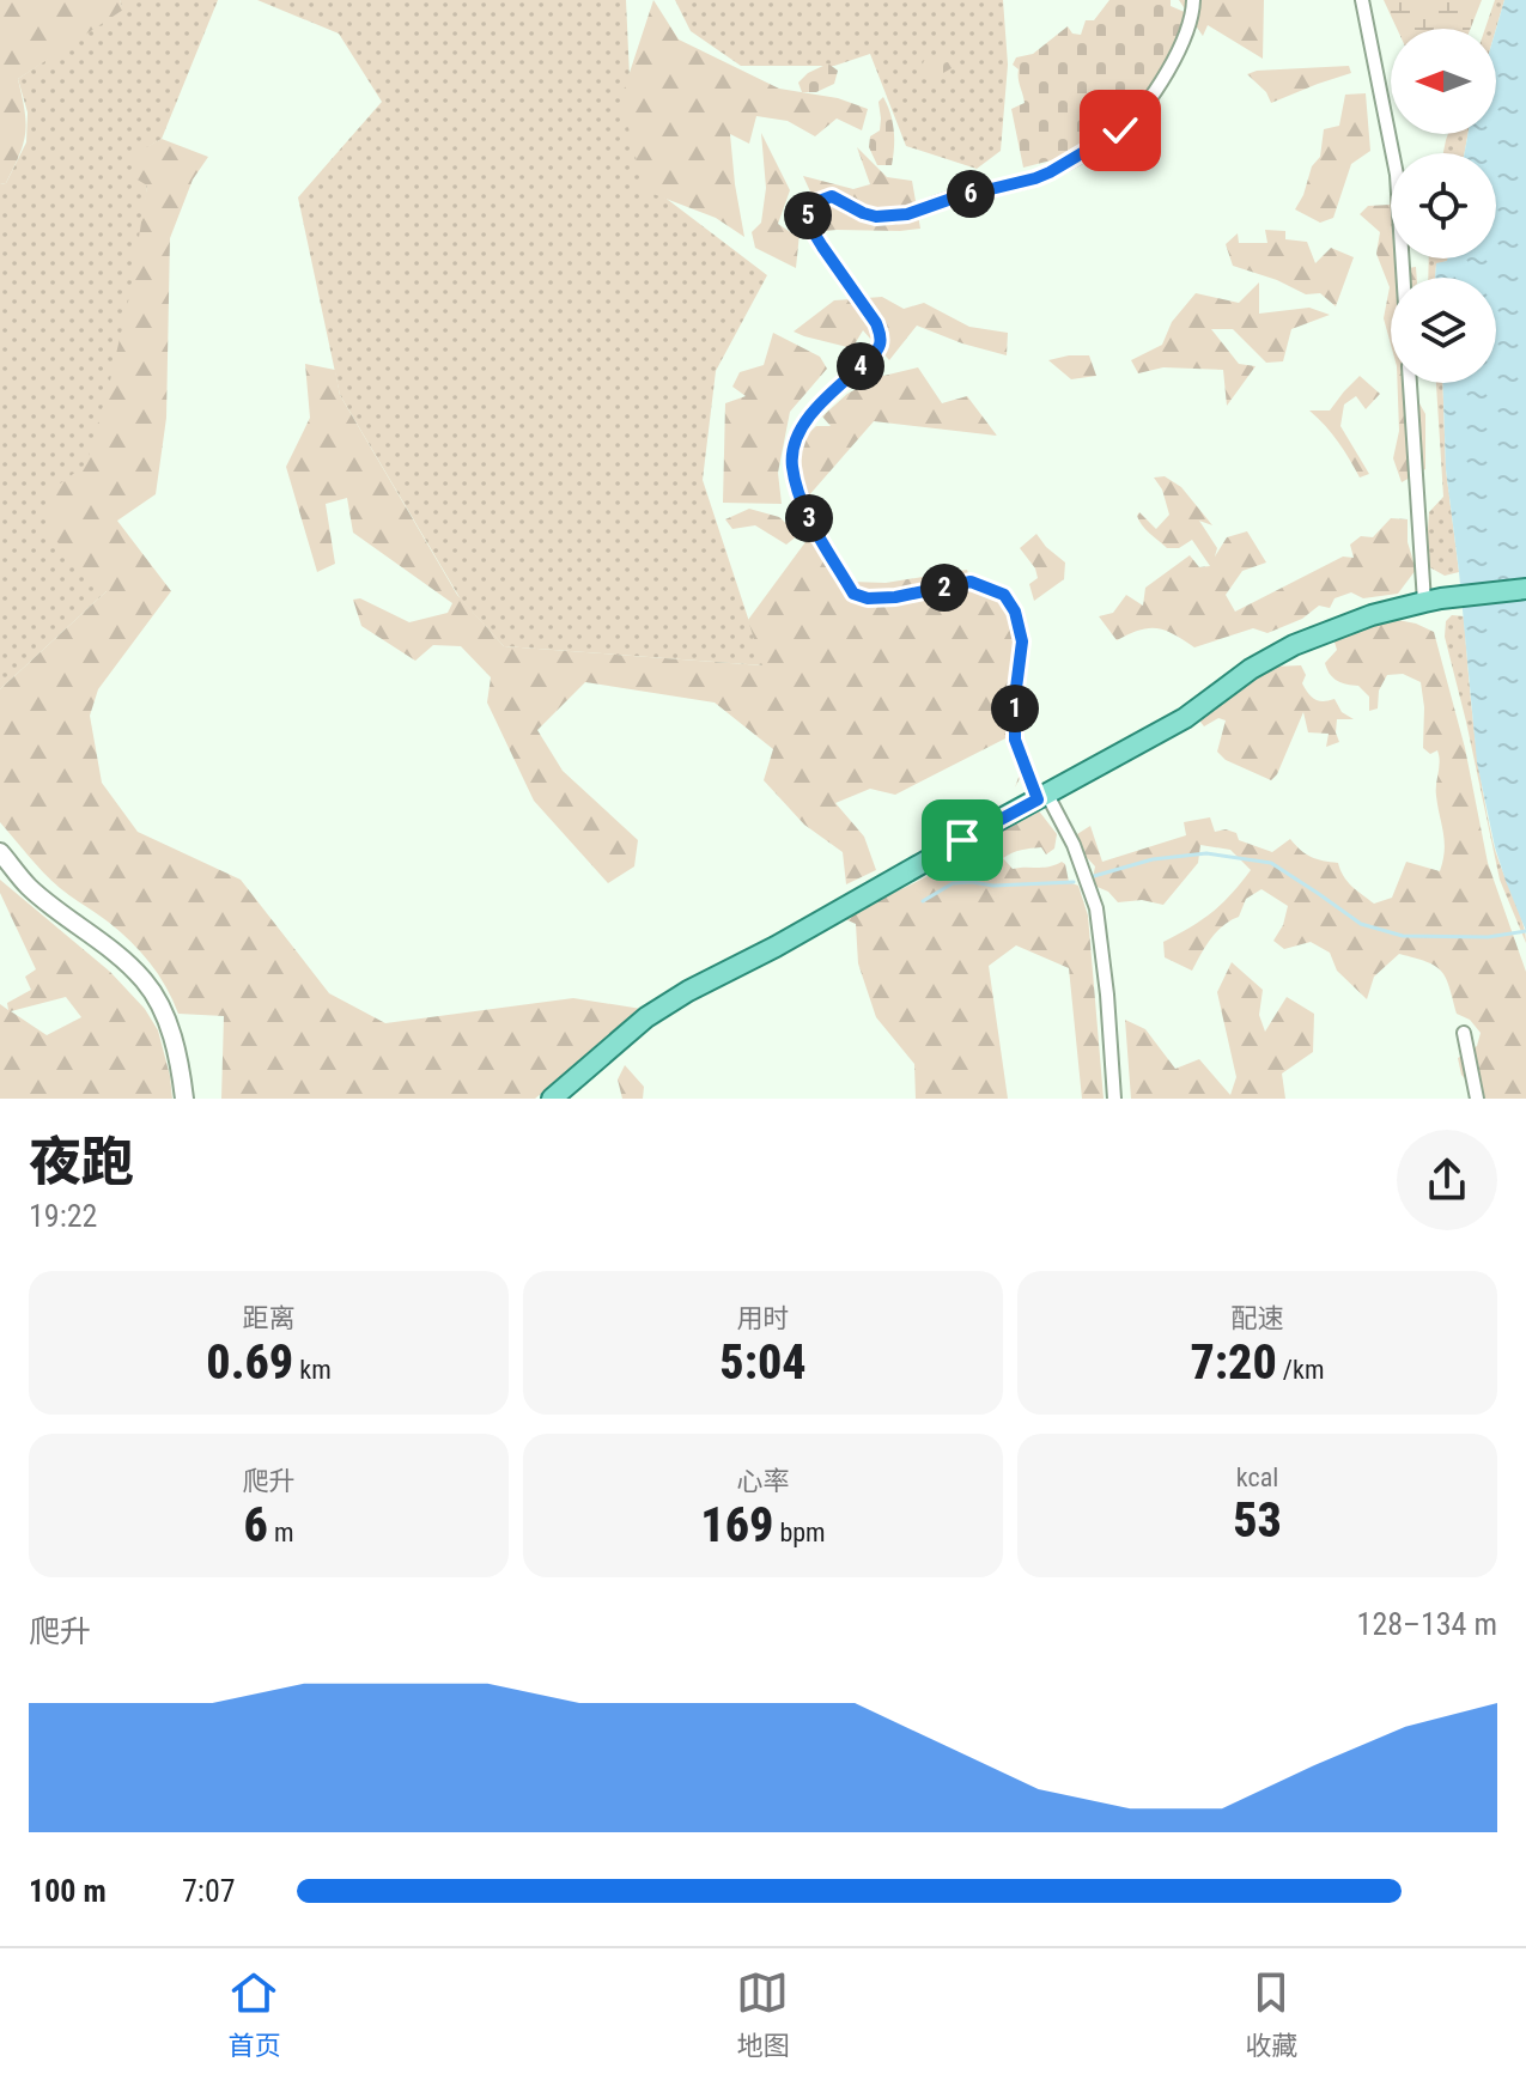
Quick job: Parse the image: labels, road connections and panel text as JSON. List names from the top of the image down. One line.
{"north":"left","page":{"pins":["6","5","4","3","2","1"],"heading":["夜跑","19:22"],"stats":[["距离","0.69 km"],["用时","5:04"],["配速","7:20 /km"],["爬升","6 m"],["心率","169 bpm"],["kcal","53"]],"chart":["爬升","128–134 m"],"list":[{"name":"100 m","note":"7:07"}],"tabs":["首页","地图","收藏"]}}
